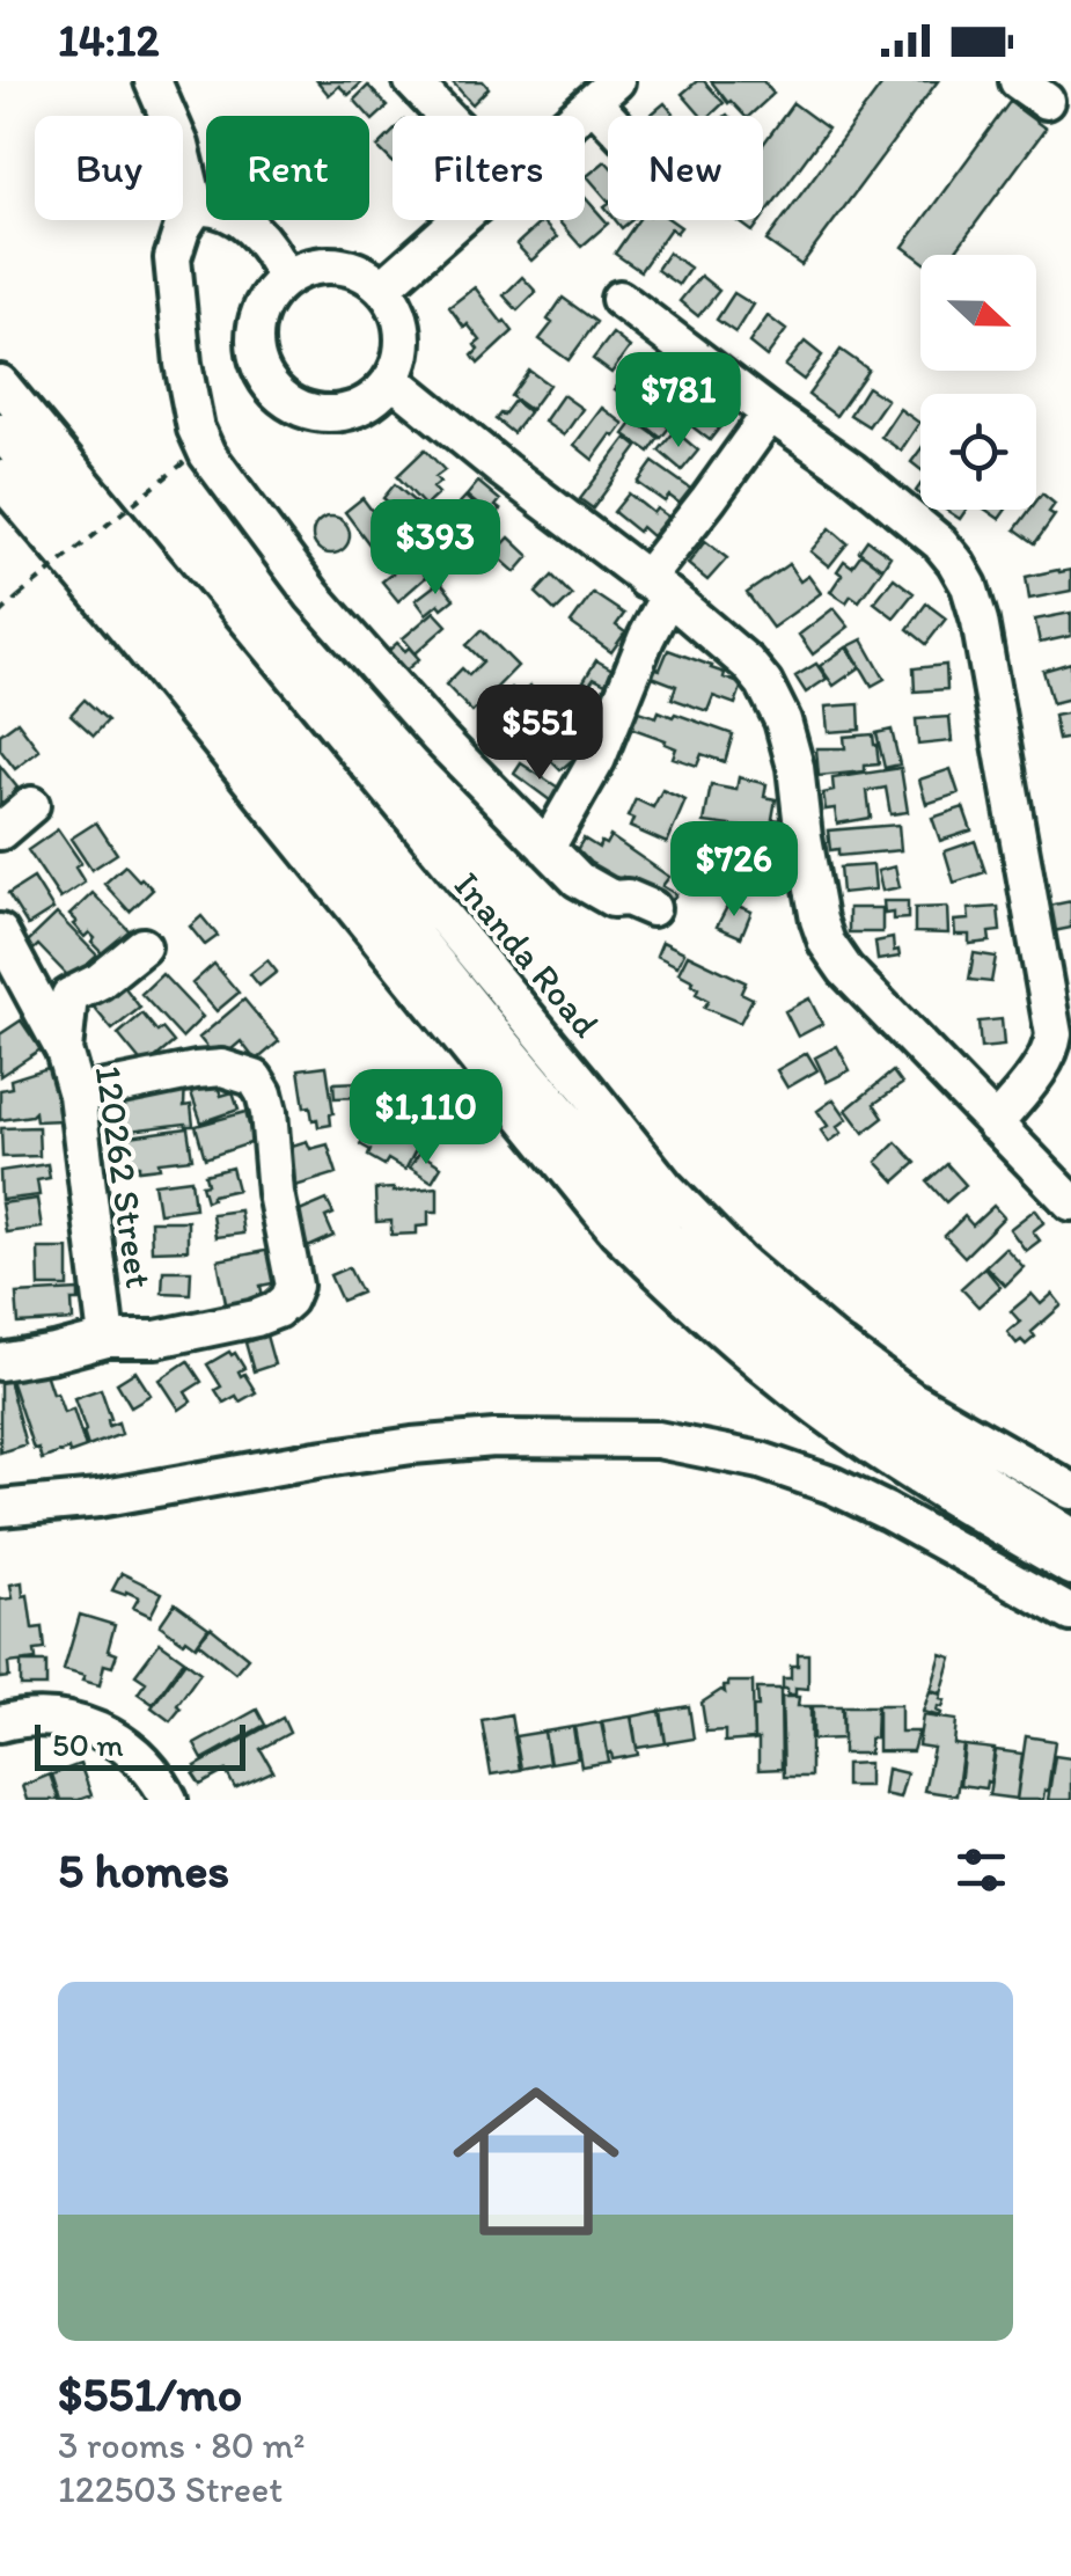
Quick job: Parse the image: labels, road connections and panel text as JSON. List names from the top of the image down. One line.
{"streets":{"street":["Inanda Road","120262 Street"]},"scale_bar":"50 m","north":"right","page":{"status":"14:12","chip":["Buy","Rent","Filters","New"],"price":["$781","$393","$551","$726","$1,110"],"scale":"50 m","heading":"5 homes","list":[{"name":"$551/mo","note":"3 rooms · 80 m² · 122503 Street"}]}}
